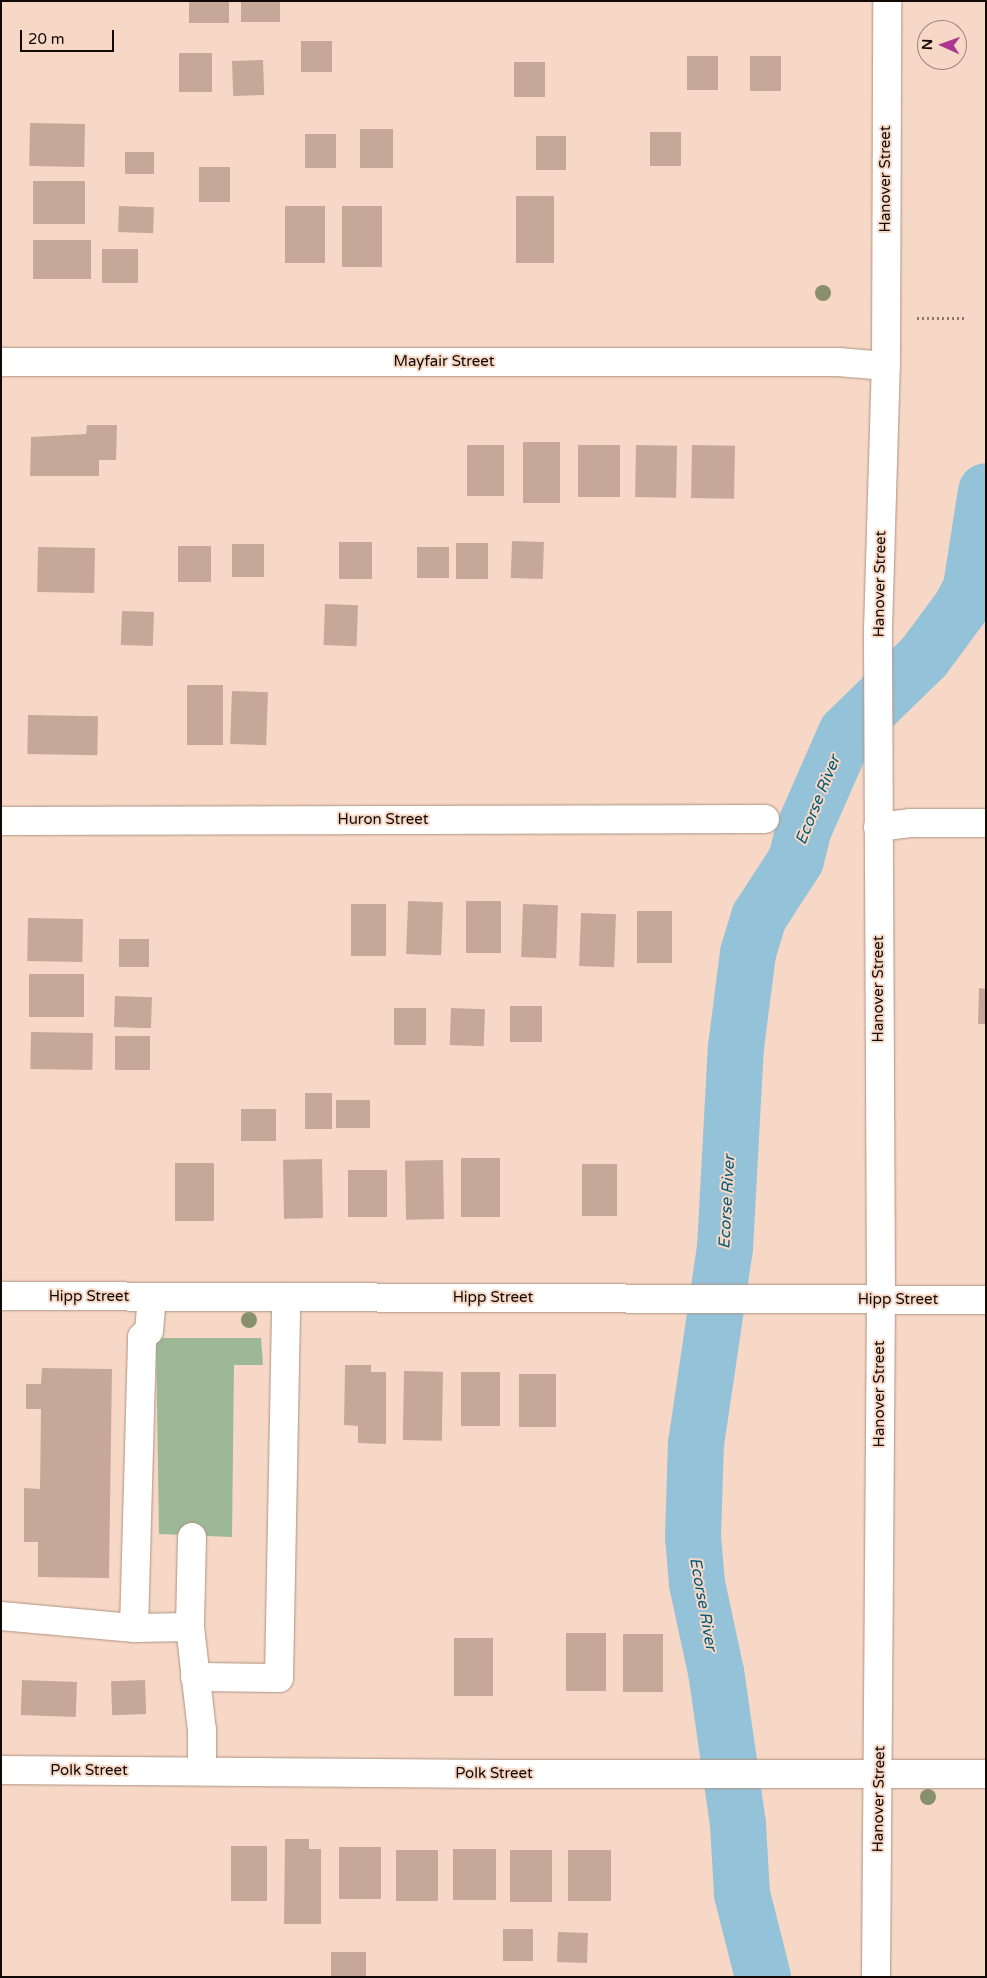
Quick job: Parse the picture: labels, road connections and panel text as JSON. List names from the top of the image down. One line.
{"streets":{"street":["Hanover Street","Mayfair Street","Huron Street","Hipp Street","Polk Street"]},"crossings":[["Hanover Street","Mayfair Street"],["Hanover Street","Hipp Street"],["Hanover Street","Polk Street"]],"water":["Ecorse River"],"scale_bar":"20 m","north":"left"}
